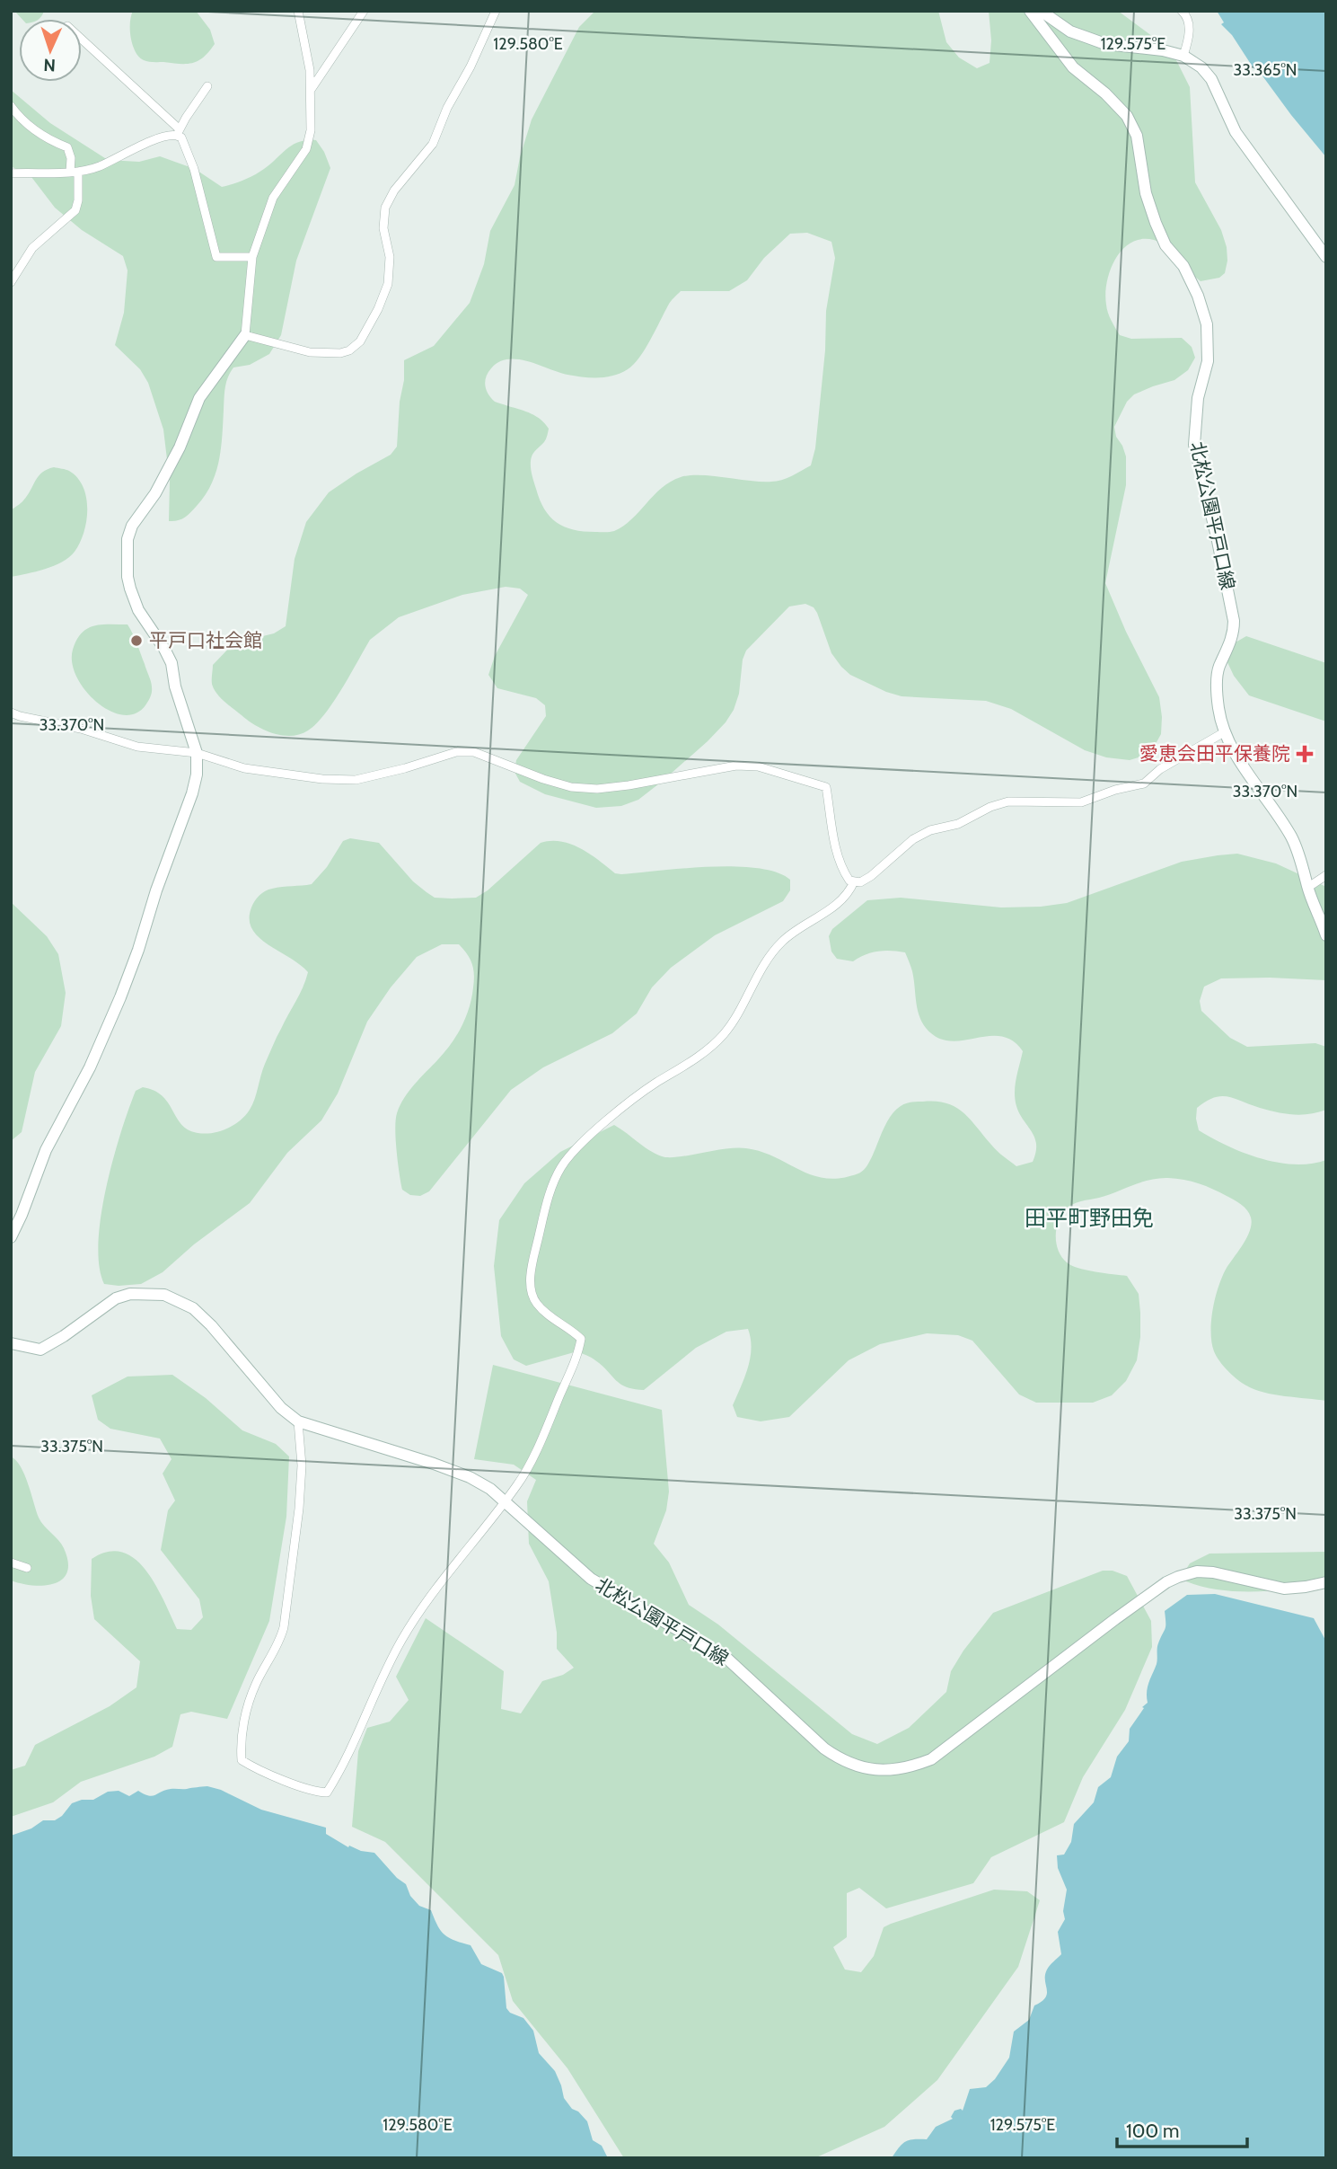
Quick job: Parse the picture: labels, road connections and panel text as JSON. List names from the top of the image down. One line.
{"streets":{"main road":["北松公園平戸口線"]},"districts":["田平町野田免"],"places":{"other":["平戸口社会館"],"health":["愛恵会田平保養院"]},"scale_bar":"100 m","north":"bottom","coordinates":["129.580°E","129.575°E","33.365°N","33.370°N","33.375°N"]}
